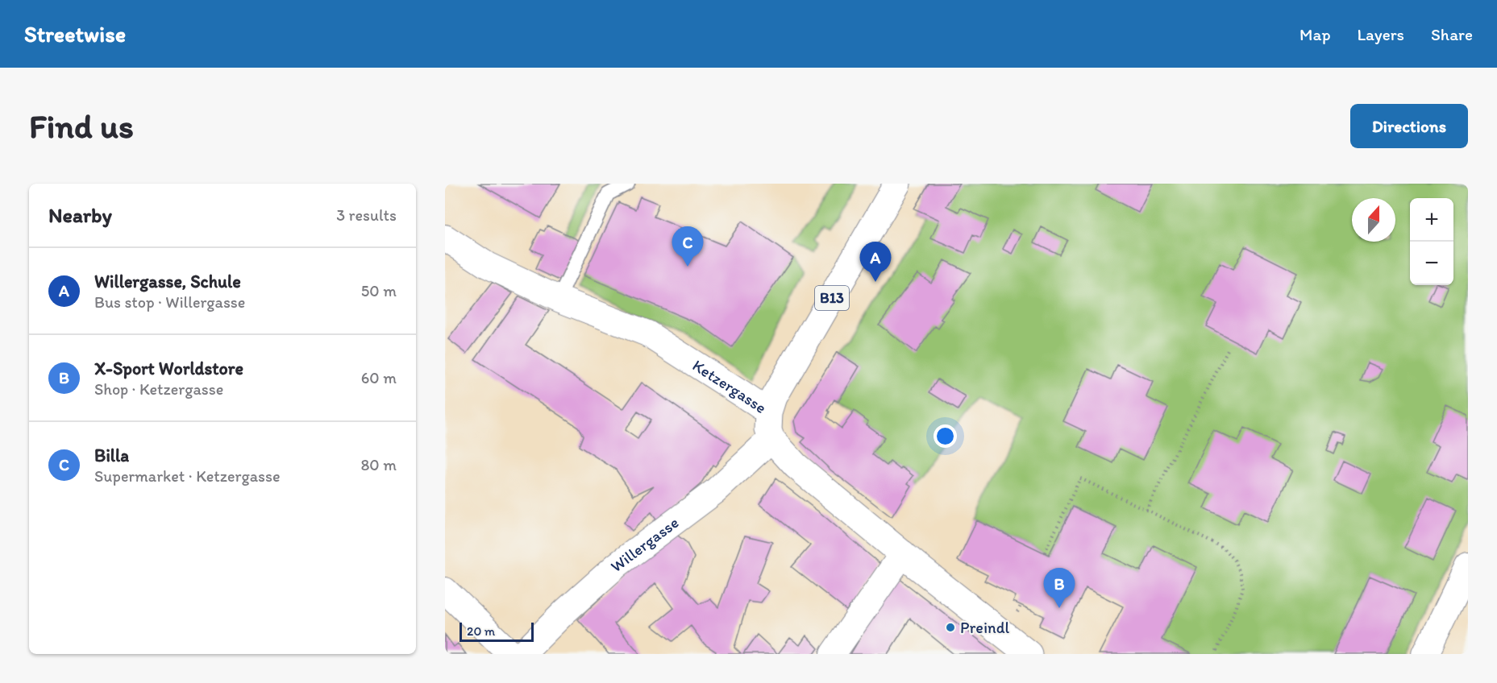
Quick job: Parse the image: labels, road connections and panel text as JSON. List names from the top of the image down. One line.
{"streets":{"main road":["B13","Ketzergasse"],"street":["Willergasse"]},"crossings":[["B13","Ketzergasse"],["Ketzergasse","Willergasse"]],"places":["Preindl"],"scale_bar":"20 m","north":"top","page":{"header":"Streetwise","nav":["Map","Layers","Share"],"buttons":"Directions","title":"Find us","heading":["Nearby","3 results"],"map_buttons":["+","−"],"pins":["C","A","B"],"list":[{"mark":"A","name":"Willergasse, Schule","note":"Bus stop · Willergasse","value":"50 m"},{"mark":"B","name":"X-Sport Worldstore","note":"Shop · Ketzergasse","value":"60 m"},{"mark":"C","name":"Billa","note":"Supermarket · Ketzergasse","value":"80 m"}],"scale":"20 m"}}
